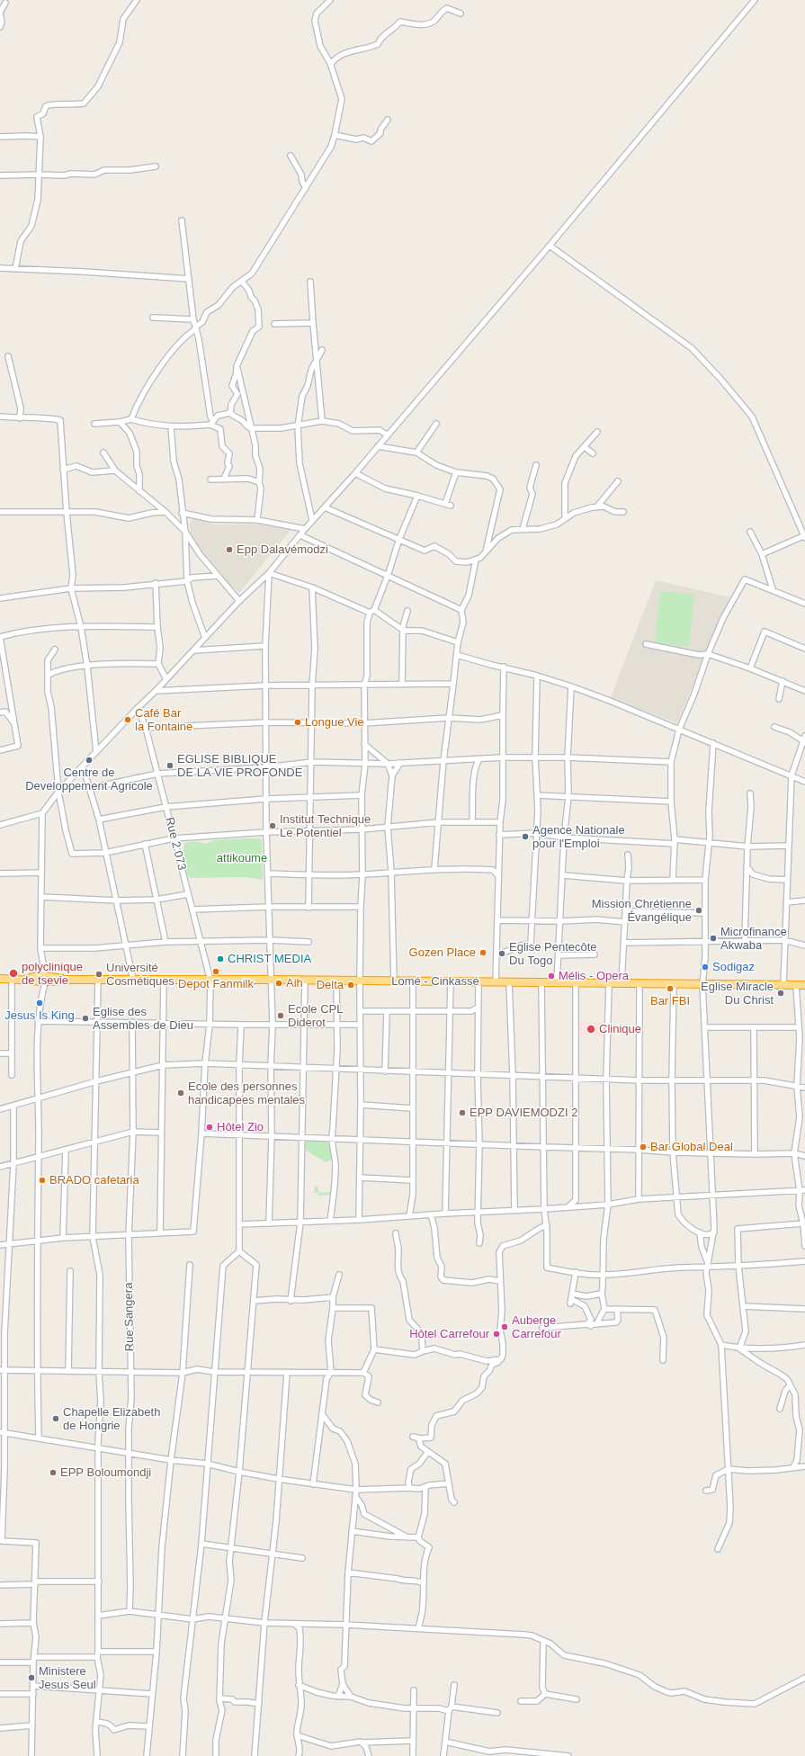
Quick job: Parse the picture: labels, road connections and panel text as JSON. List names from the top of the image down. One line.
{"streets":{"highway":["Lomé - Cinkassé"],"street":["Rue 2.073","Rue Sangera"]},"crossings":[["Rue 2.073","Lomé - Cinkassé"]],"parks":["attikoume"],"places":["Epp Dalavémodzi","Café Bar la Fontaine","Longue Vie","Centre de Developpement Agricole","EGLISE BIBLIQUE DE LA VIE PROFONDE","Institut Technique Le Potentiel","Agence Nationale pour l'Emploi","Mission Chrétienne Évangélique","Microfinance Akwaba","Gozen Place","Eglise Pentecôte Du Togo","CHRIST MEDIA","Sodigaz","Depot Fanmilk","polyclinique de tsevie","Université Cosmétiques","Mélis - Opera","Aih","Delta","Bar FBI","Eglise Miracle Du Christ","Jesus Is King","Ecole CPL Diderot","Eglise des Assembles de Dieu","Clinique","Ecole des personnes handicapees mentales","EPP DAVIEMODZI 2","Hôtel Zio","Bar Global Deal","BRADO cafetaria","Auberge Carrefour","Hôtel Carrefour","Chapelle Elizabeth de Hongrie","EPP Boloumondji","Ministere Jesus Seul"]}
